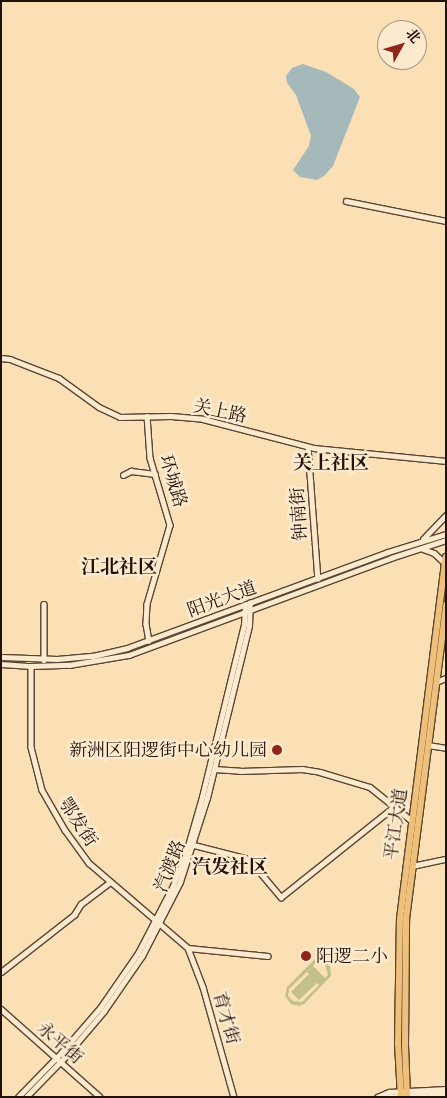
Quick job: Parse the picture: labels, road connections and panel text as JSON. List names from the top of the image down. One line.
{"streets":{"highway":["平江大道"],"street":["关上路","环城路","钟南街","阳光大道","鄂发街","汽渡路","育才街","永平街"]},"crossings":[["关上路","环城路"],["关上路","钟南街"],["环城路","阳光大道"],["钟南街","阳光大道"],["阳光大道","鄂发街"],["阳光大道","汽渡路"],["鄂发街","汽渡路"],["鄂发街","育才街"],["汽渡路","永平街"]],"districts":["关上社区","江北社区","汽发社区"],"places":["新洲区阳逻街中心幼儿园","阳逻二小"],"north":"top right"}
